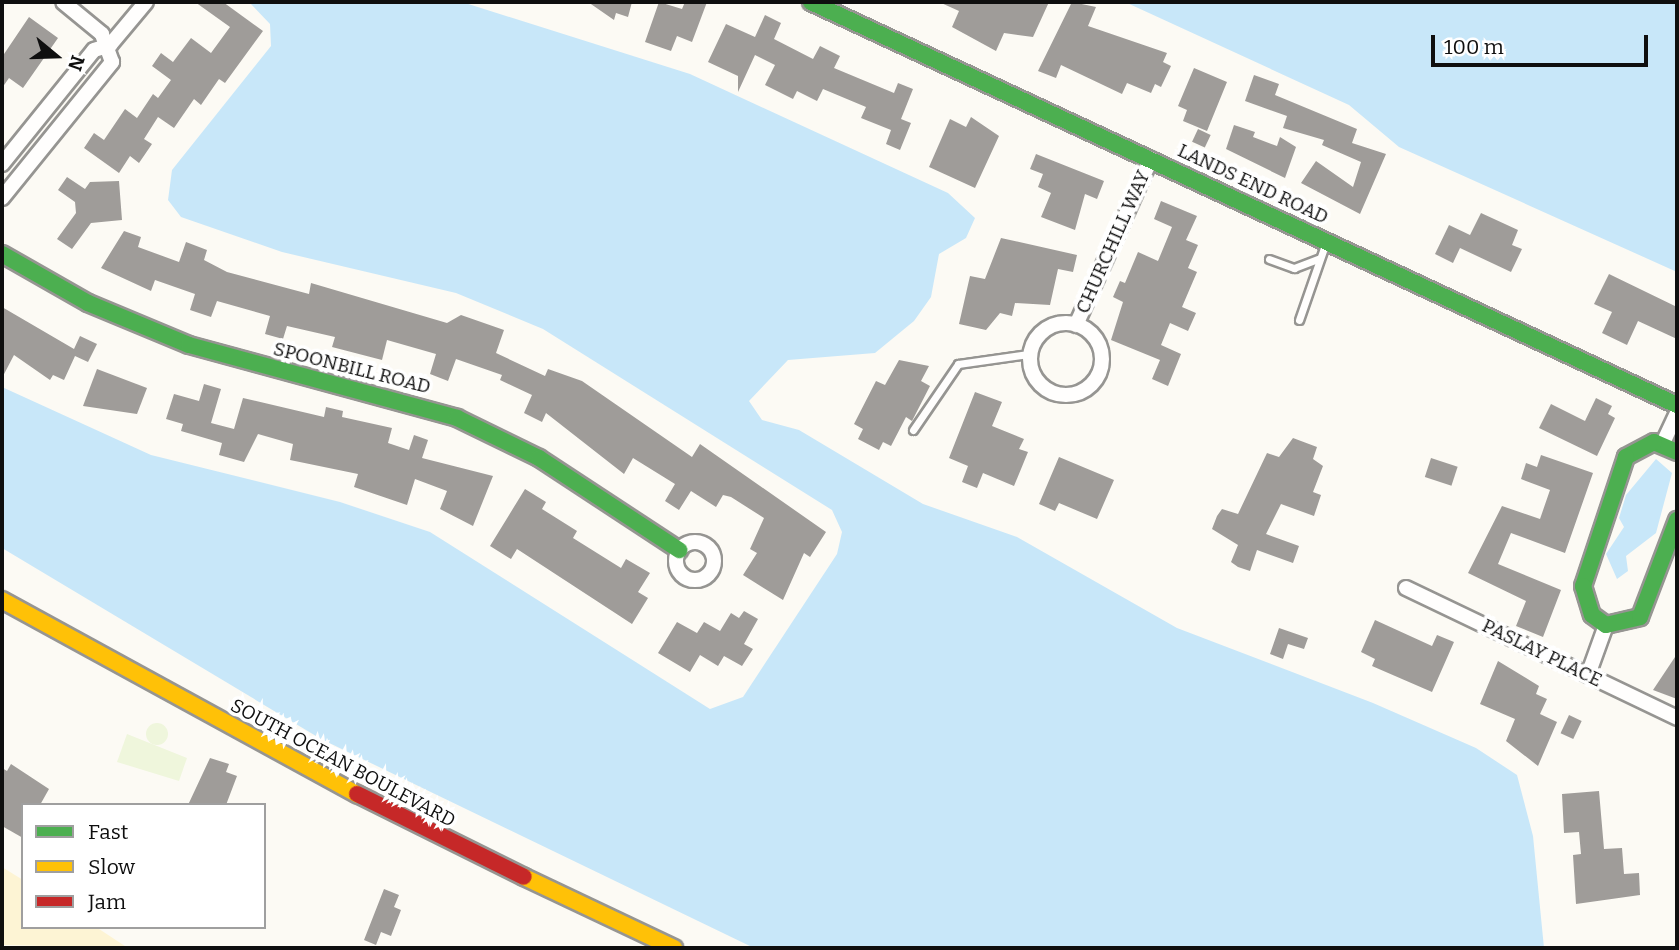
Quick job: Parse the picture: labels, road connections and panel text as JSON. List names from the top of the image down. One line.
{"streets":{"street":["LANDS END ROAD","CHURCHILL WAY","SPOONBILL ROAD","PASLAY PLACE","SOUTH OCEAN BOULEVARD"]},"crossings":[["LANDS END ROAD","CHURCHILL WAY"]],"legend":["Fast","Slow","Jam"],"scale_bar":"100 m","north":"right"}
